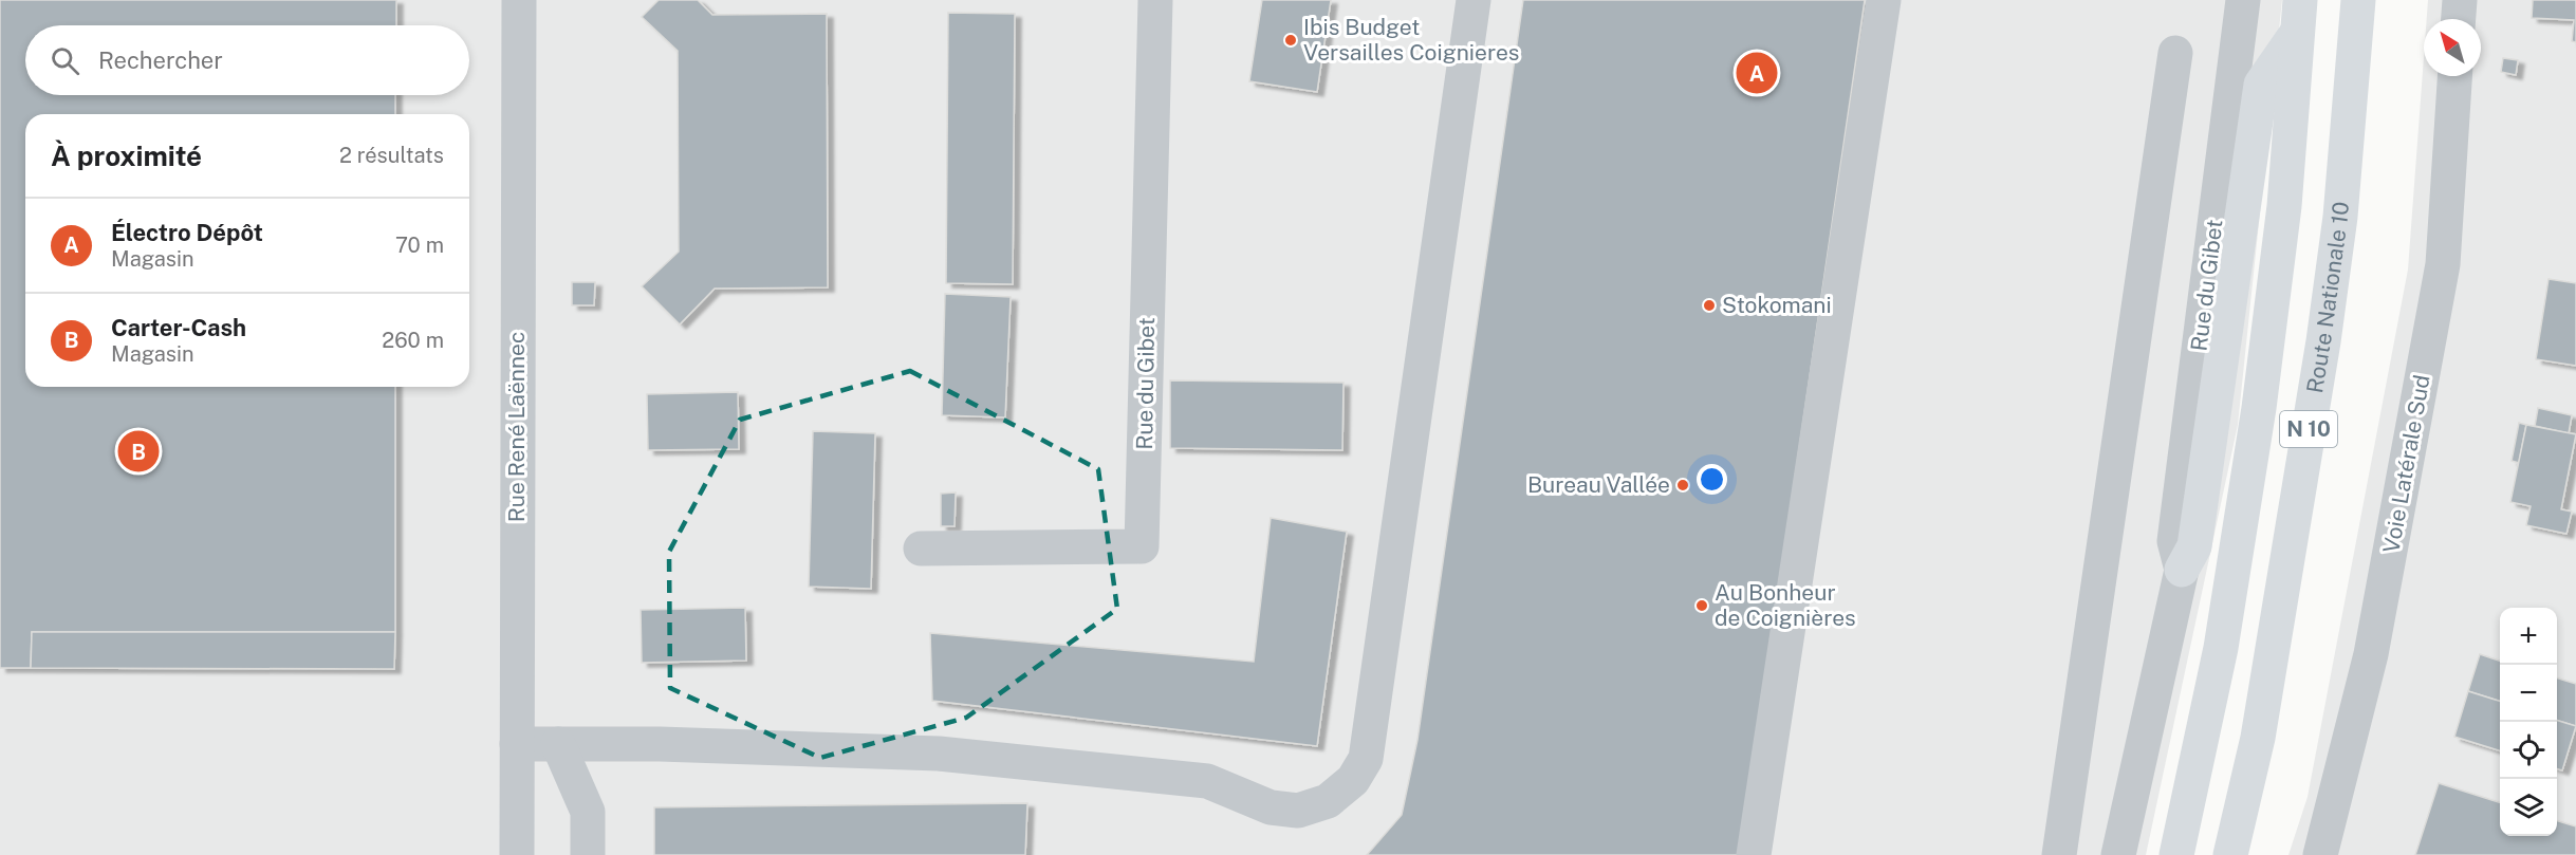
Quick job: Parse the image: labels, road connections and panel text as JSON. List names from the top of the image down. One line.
{"streets":{"main road":["Route Nationale 10","N 10"],"street":["Rue du Gibet","Rue René Laënnec","Voie Latérale Sud"]},"places":["Ibis Budget Versailles Coignieres","Stokomani","Bureau Vallée","Au Bonheur de Coignières"],"north":"top left","page":{"search":"Rechercher","pins":["A","B"],"heading":["À proximité","2 résultats"],"list":[{"mark":"A","name":"Électro Dépôt","note":"Magasin","value":"70 m"},{"mark":"B","name":"Carter-Cash","note":"Magasin","value":"260 m"}],"map_buttons":["+","−"]}}
